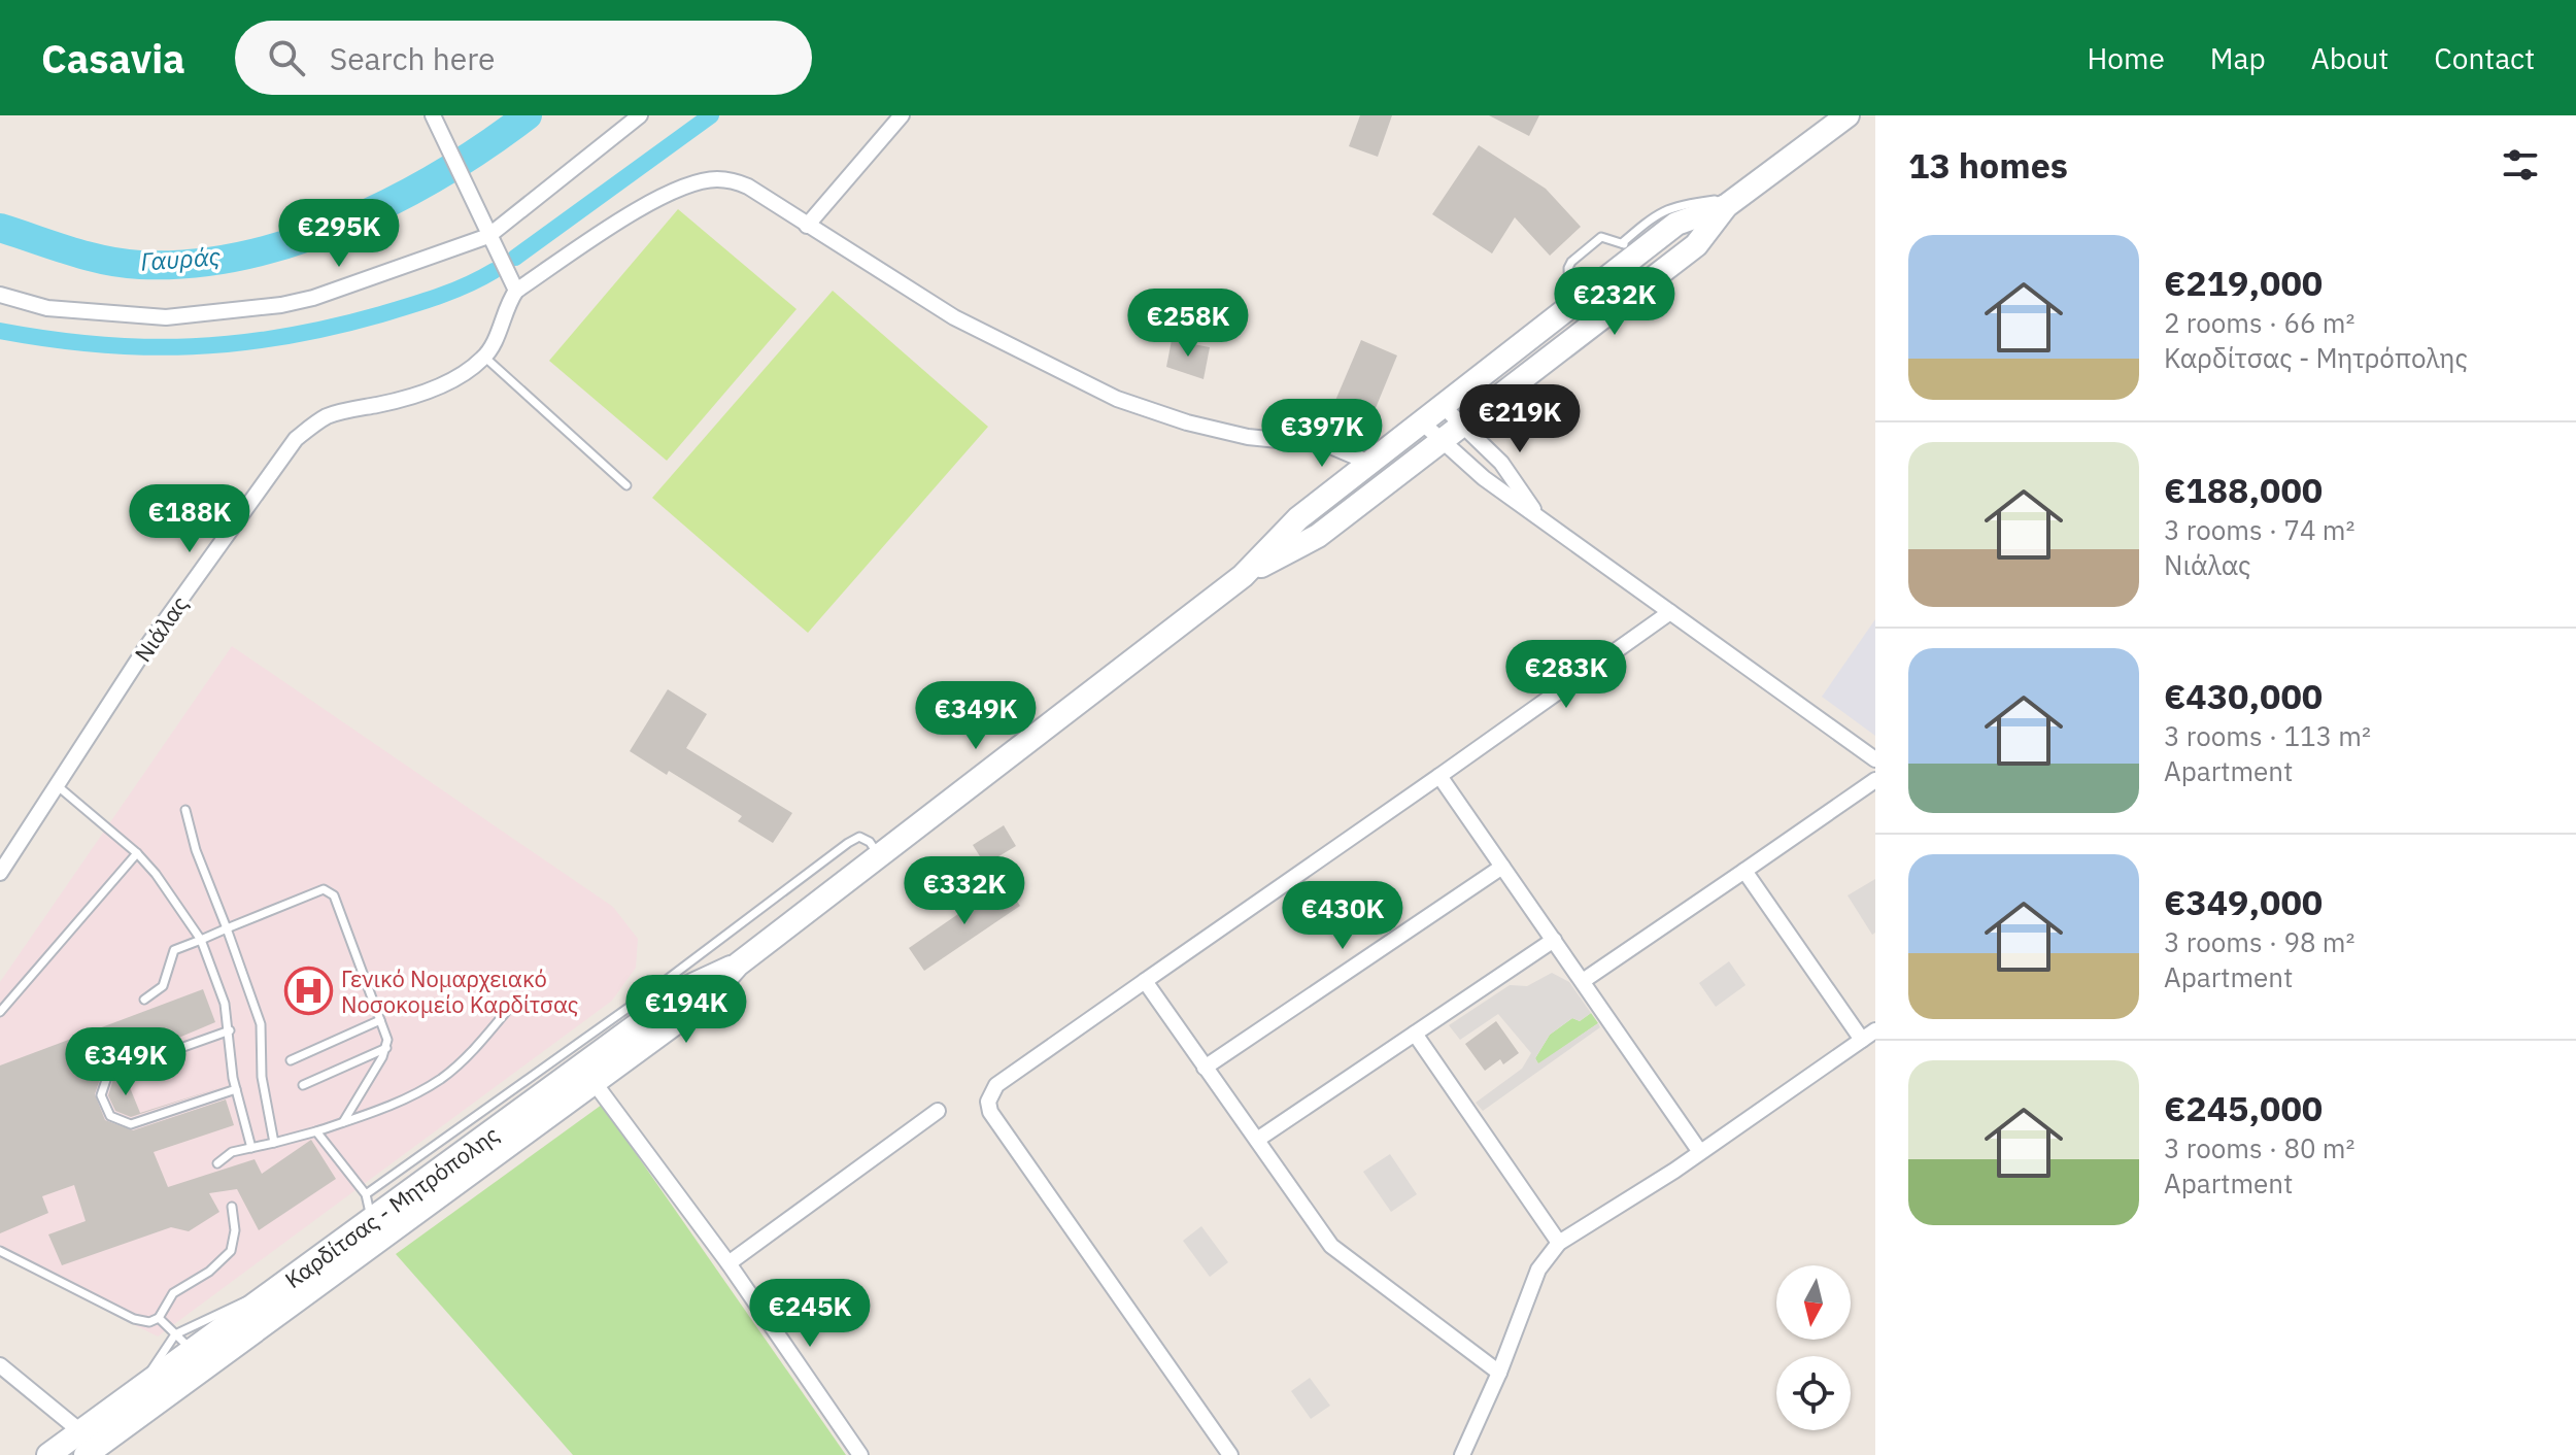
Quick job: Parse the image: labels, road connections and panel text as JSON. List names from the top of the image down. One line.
{"streets":{"main road":["Καρδίτσας - Μητρόπολης"],"street":["Νιάλας"]},"water":["Γαυράς"],"places":{"hospital":["Γενικό Νομαρχειακό Νοσοκομείο Καρδίτσας"]},"north":"bottom","page":{"header":"Casavia","search":"Search here","nav":["Home","Map","About","Contact"],"heading":"13 homes","price":["€295K","€232K","€258K","€219K","€397K","€188K","€283K","€349K","€332K","€430K","€194K","€349K","€245K"],"list":[{"name":"€219,000","note":"2 rooms · 66 m² · Καρδίτσας - Μητρόπολης"},{"name":"€188,000","note":"3 rooms · 74 m² · Νιάλας"},{"name":"€430,000","note":"3 rooms · 113 m² · Apartment"},{"name":"€349,000","note":"3 rooms · 98 m² · Apartment"},{"name":"€245,000","note":"3 rooms · 80 m² · Apartment"}]}}
